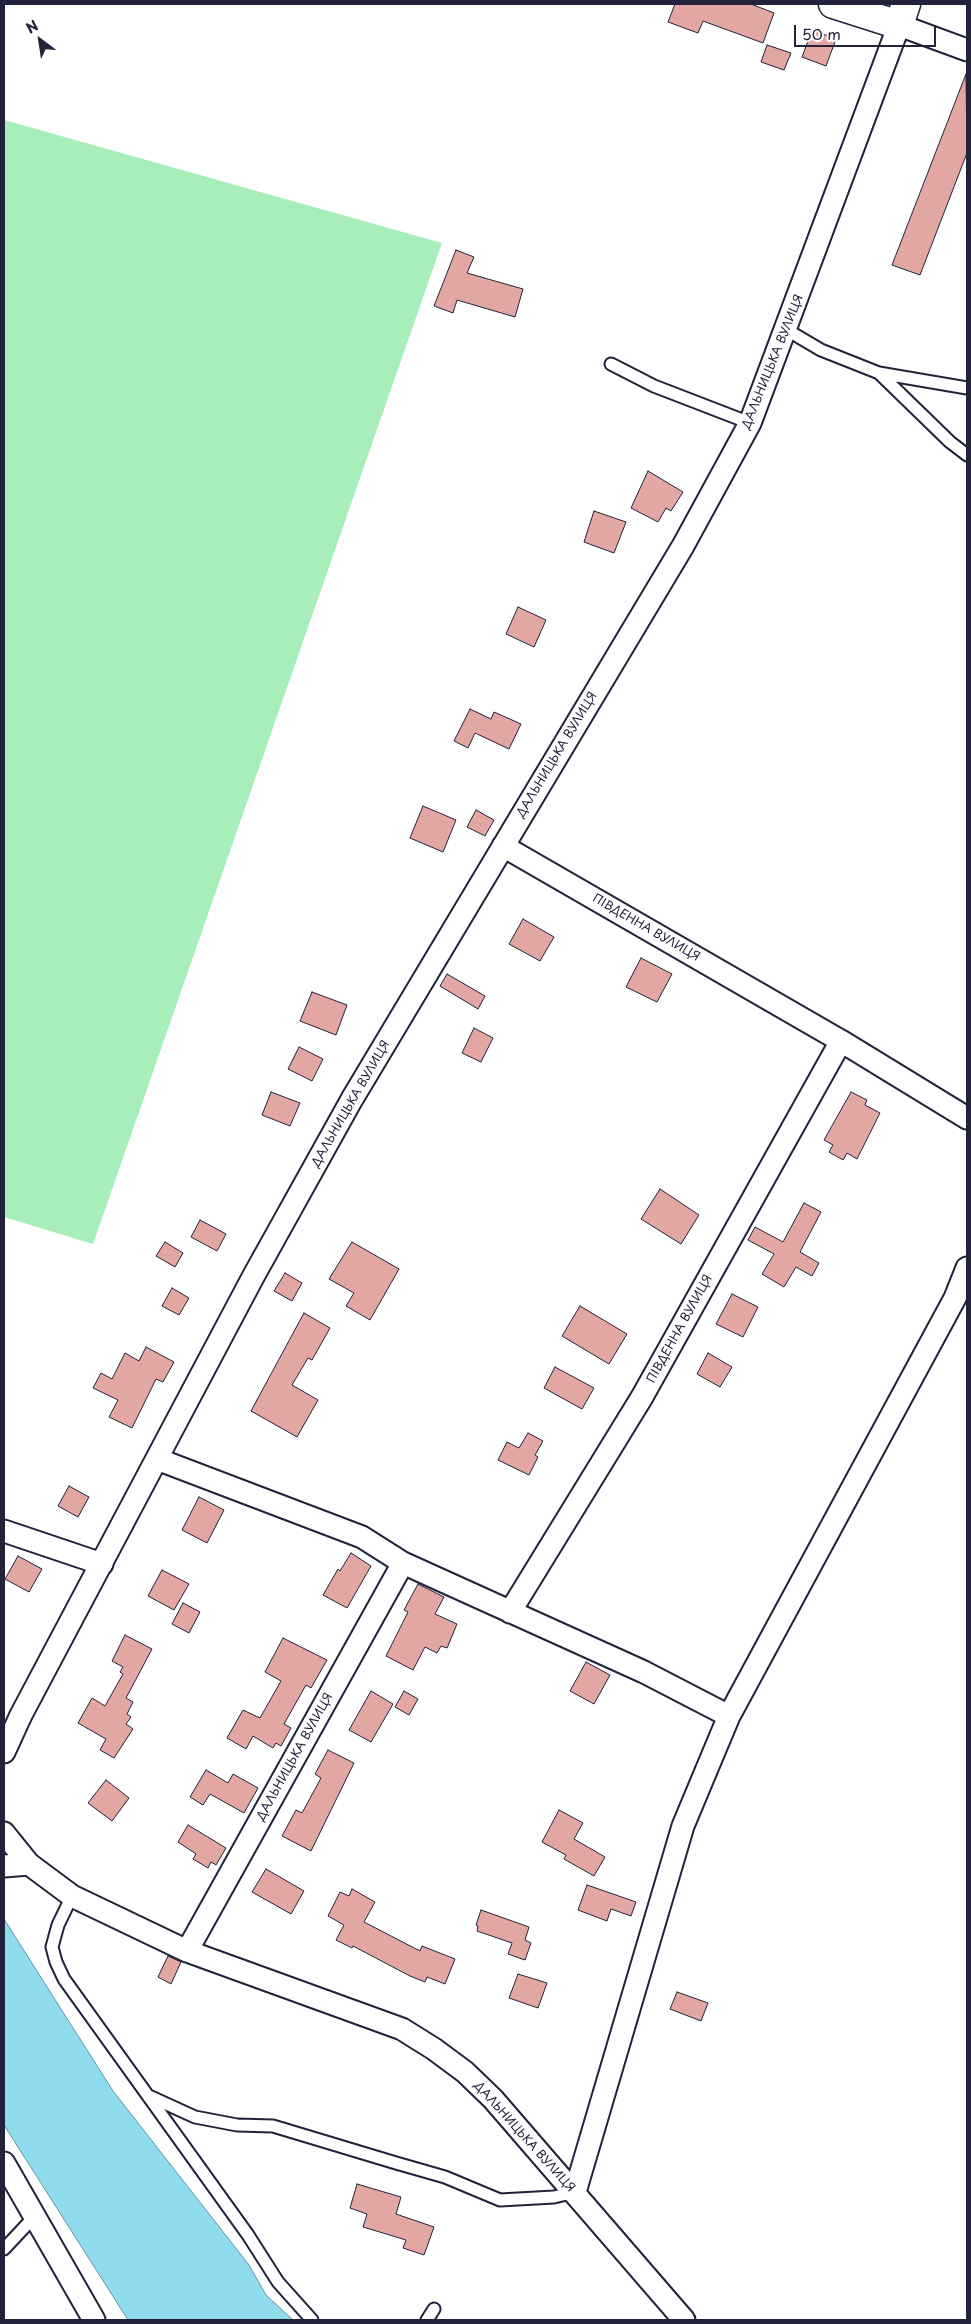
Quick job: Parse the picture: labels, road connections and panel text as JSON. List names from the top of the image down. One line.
{"streets":{"street":["ДАЛЬНИЦЬКА ВУЛИЦЯ","ПІВДЕННА ВУЛИЦЯ"]},"crossings":[["ДАЛЬНИЦЬКА ВУЛИЦЯ","ПІВДЕННА ВУЛИЦЯ"]],"scale_bar":"50 m","north":"top left"}
